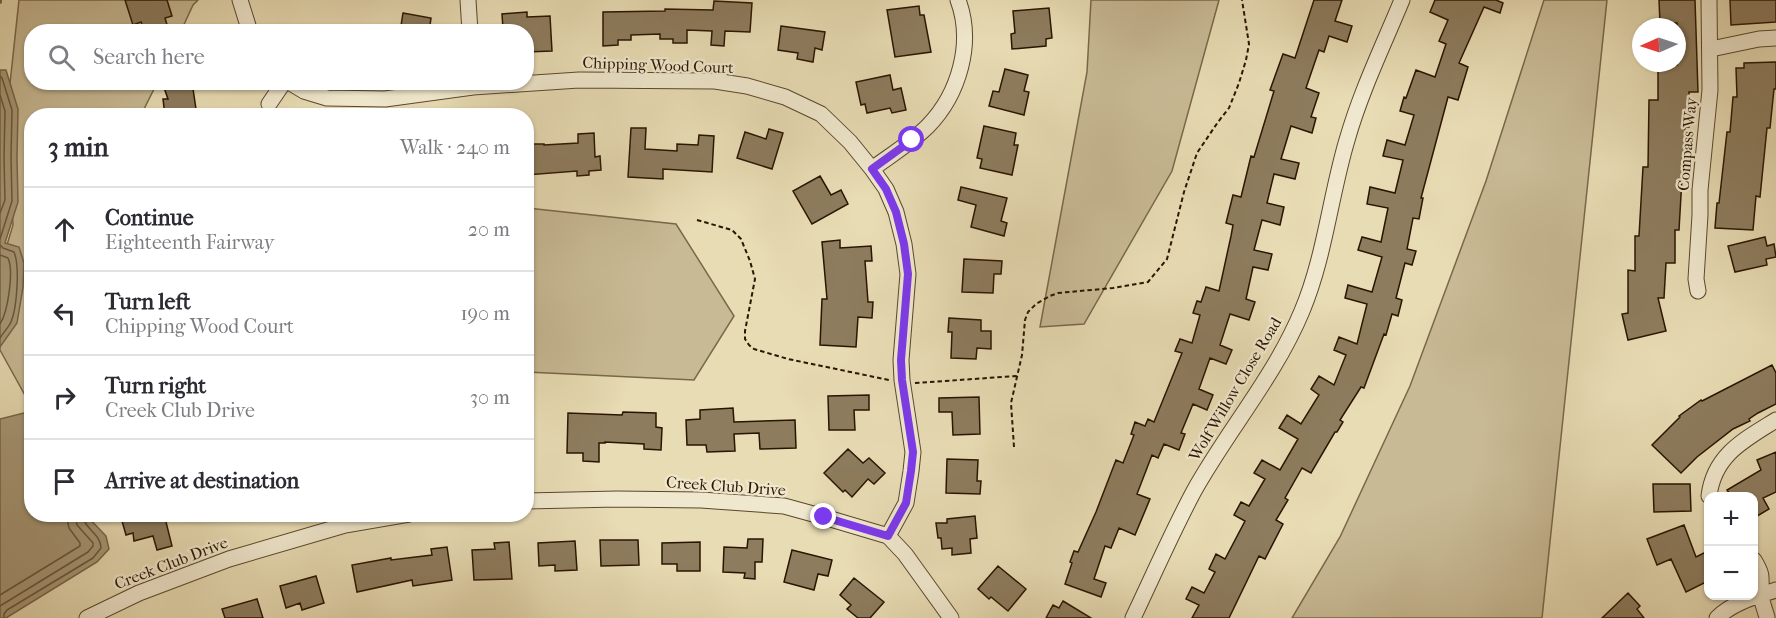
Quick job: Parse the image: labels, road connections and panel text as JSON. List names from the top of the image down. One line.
{"streets":{"street":["Chipping Wood Court","Compass Way","Wolf Willow Close Road","Creek Club Drive"]},"crossings":[["Chipping Wood Court","Creek Club Drive"]],"north":"left","page":{"search":"Search here","heading":["3 min","Walk · 240 m"],"list":[["Continue","Eighteenth Fairway","20 m"],["Turn left","Chipping Wood Court","190 m"],["Turn right","Creek Club Drive","30 m"],"Arrive at destination"],"map_buttons":["+","−"]}}
